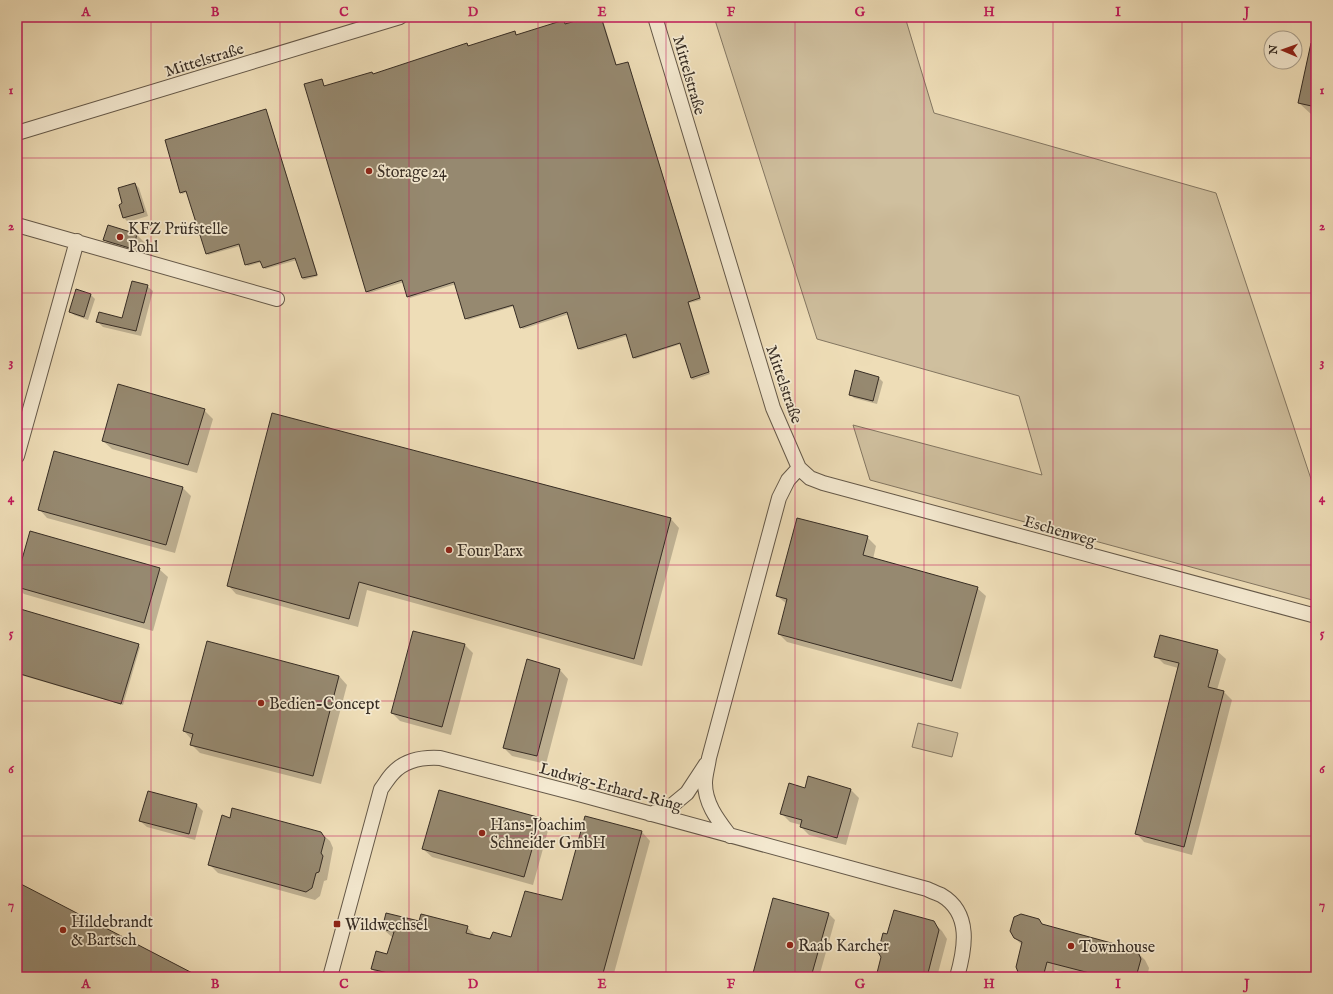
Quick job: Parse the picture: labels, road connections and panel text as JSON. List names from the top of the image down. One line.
{"streets":{"street":["Mittelstraße","Eschenweg","Ludwig-Erhard-Ring"]},"crossings":[["Mittelstraße","Eschenweg"]],"places":{"other":["Storage 24","KFZ Prüfstelle Pohl","Four Parx","Bedien-Concept","Hans-Joachim Schneider GmbH","Hildebrandt & Bartsch","Raab Karcher","Townhouse"],"transit":["Wildwechsel"]},"north":"left","grid":{"columns":["A","B","C","D","E","F","G","H","I","J"],"rows":["1","2","3","4","5","6","7"]}}
